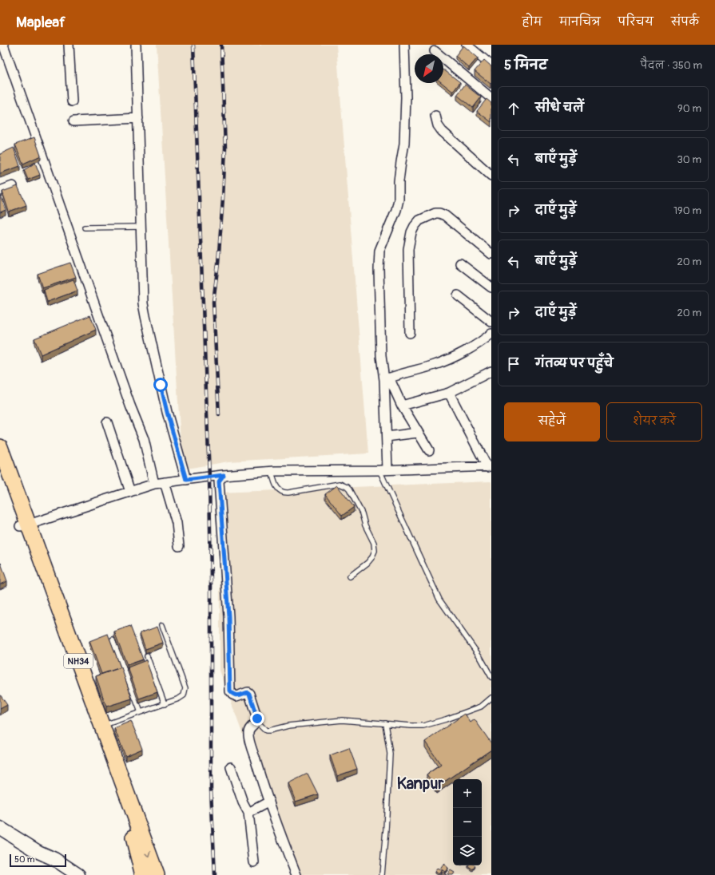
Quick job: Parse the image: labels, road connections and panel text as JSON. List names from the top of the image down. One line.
{"streets":{"highway":["NH34"]},"districts":["Kanpur"],"scale_bar":"50 m","north":"bottom left","page":{"header":"Mapleaf","nav":["होम","मानचित्र","परिचय","संपर्क"],"heading":["5 मिनट","पैदल · 350 m"],"list":[["सीधे चलें","90 m"],["बाएँ मुड़ें","30 m"],["दाएँ मुड़ें","190 m"],["बाएँ मुड़ें","20 m"],["दाएँ मुड़ें","20 m"],"गंतव्य पर पहुँचे"],"buttons":["सहेजें","शेयर करें"],"map_buttons":["+","−"],"scale":"50 m"}}
